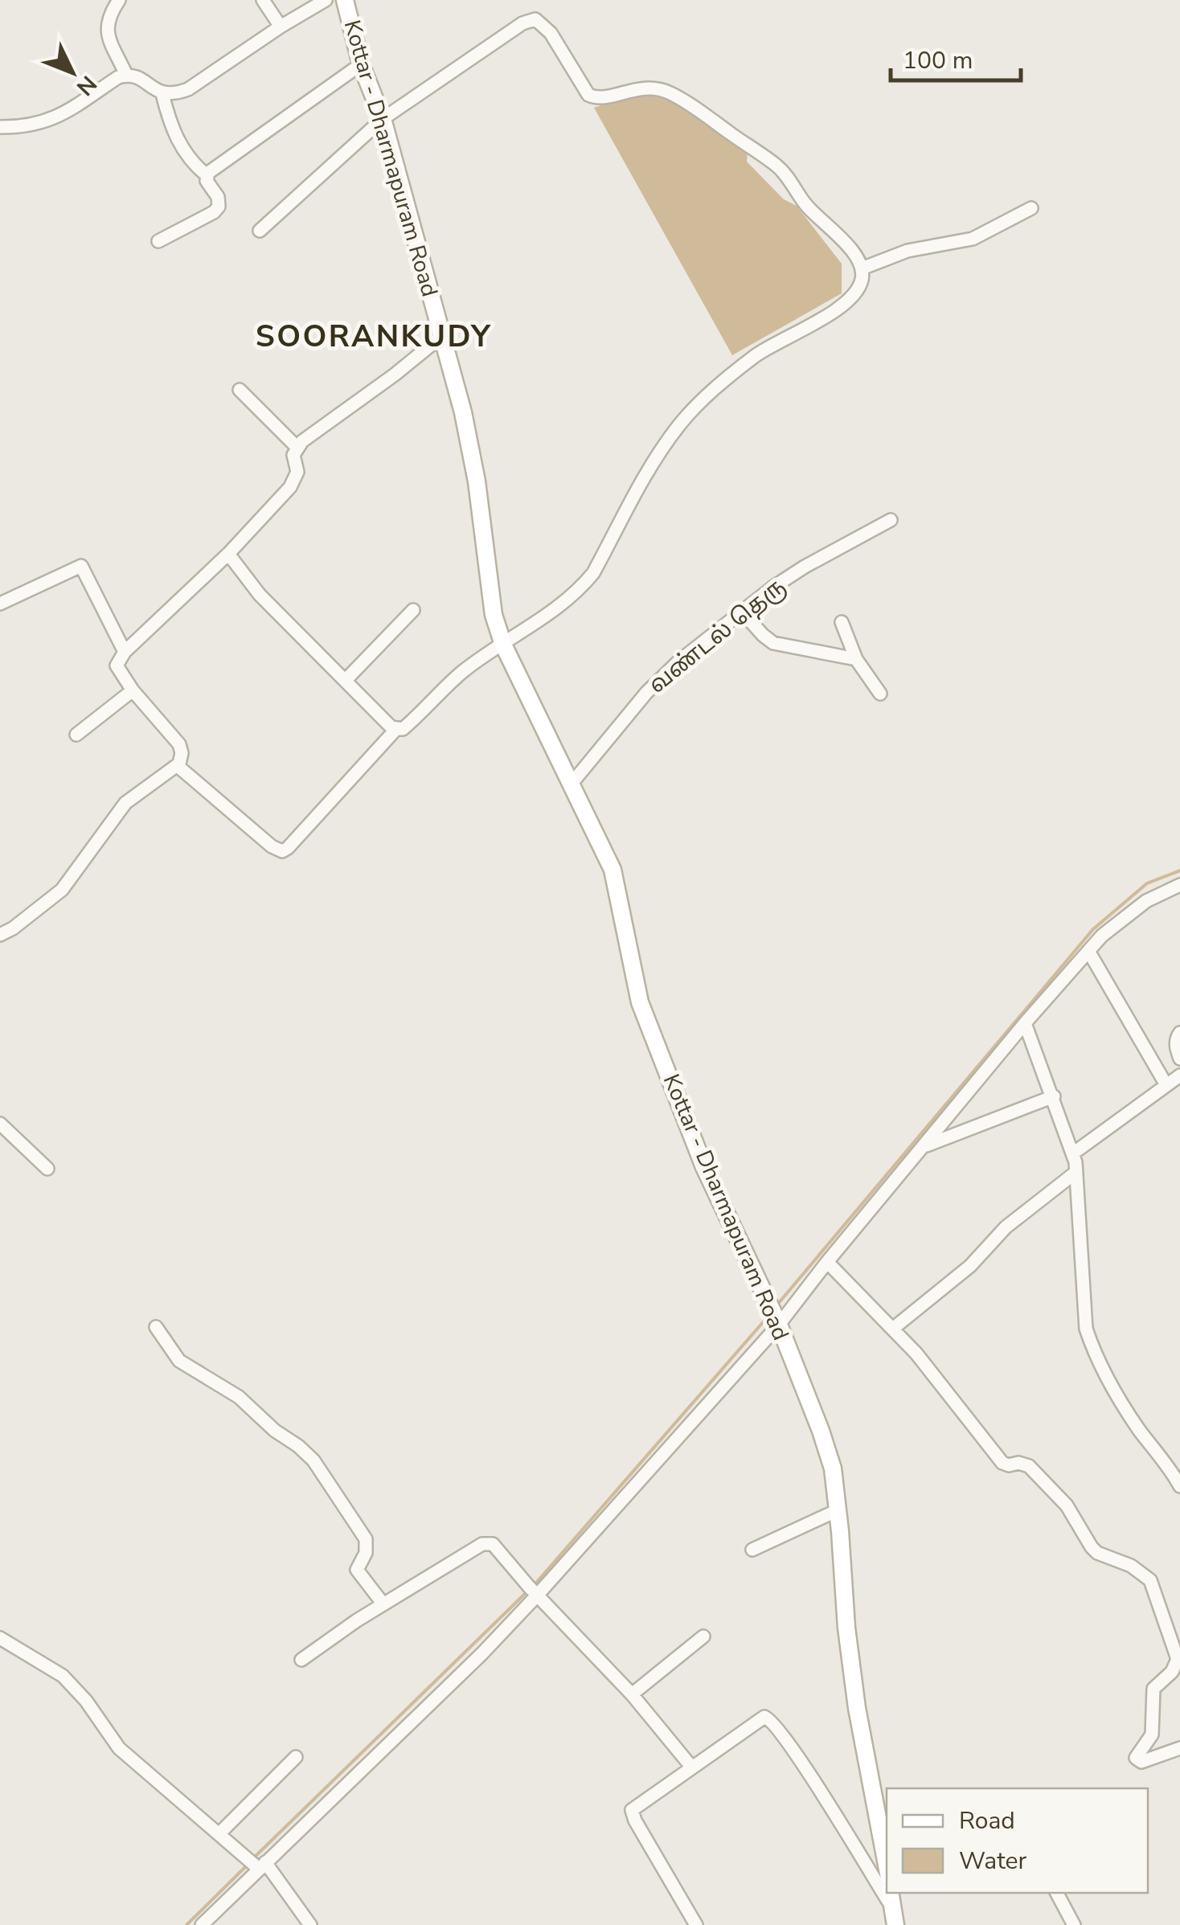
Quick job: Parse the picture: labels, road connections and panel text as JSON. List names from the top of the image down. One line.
{"streets":{"main road":["Kottar - Dharmapuram Road"],"street":["வண்டல் தெரு"]},"crossings":[["Kottar - Dharmapuram Road","வண்டல் தெரு"]],"districts":["SOORANKUDY"],"legend":["Road","Water"],"scale_bar":"100 m","north":"bottom right"}
